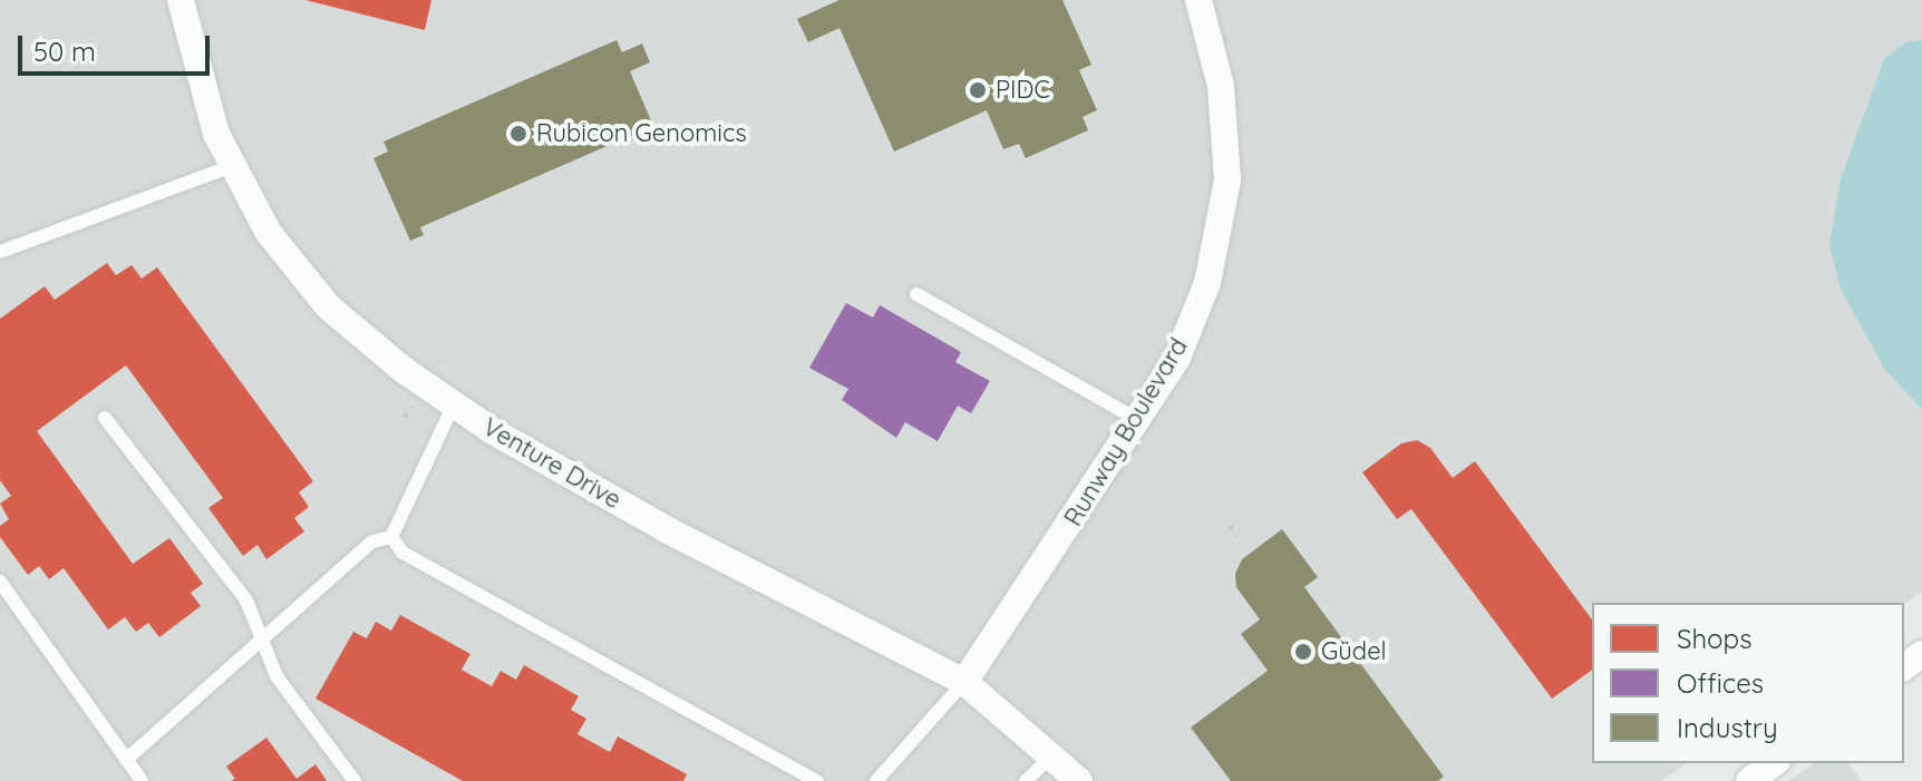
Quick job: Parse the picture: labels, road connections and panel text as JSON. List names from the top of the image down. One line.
{"streets":{"street":["Runway Boulevard","Venture Drive"]},"crossings":[["Runway Boulevard","Venture Drive"]],"places":["PIDC","Rubicon Genomics","Güdel"],"legend":["Shops","Offices","Industry"],"scale_bar":"50 m"}
